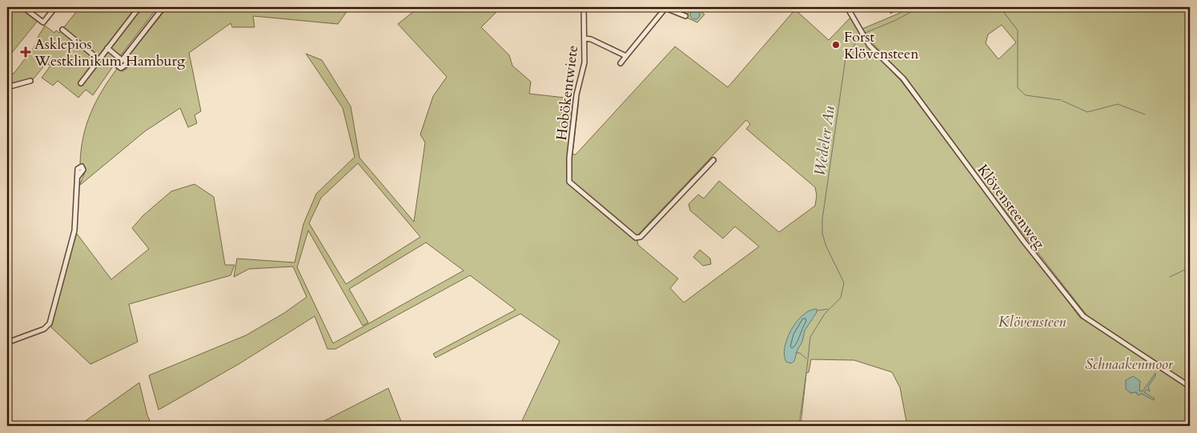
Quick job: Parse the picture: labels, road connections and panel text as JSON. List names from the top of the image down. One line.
{"streets":{"street":["Hobökentwiete","Klövensteenweg"]},"water":["Wedeler Au"],"parks":["Klövensteen","Schnaakenmoor"],"places":{"other":["Forst Klövensteen"],"health":["Asklepios Westklinikum Hamburg"]}}
